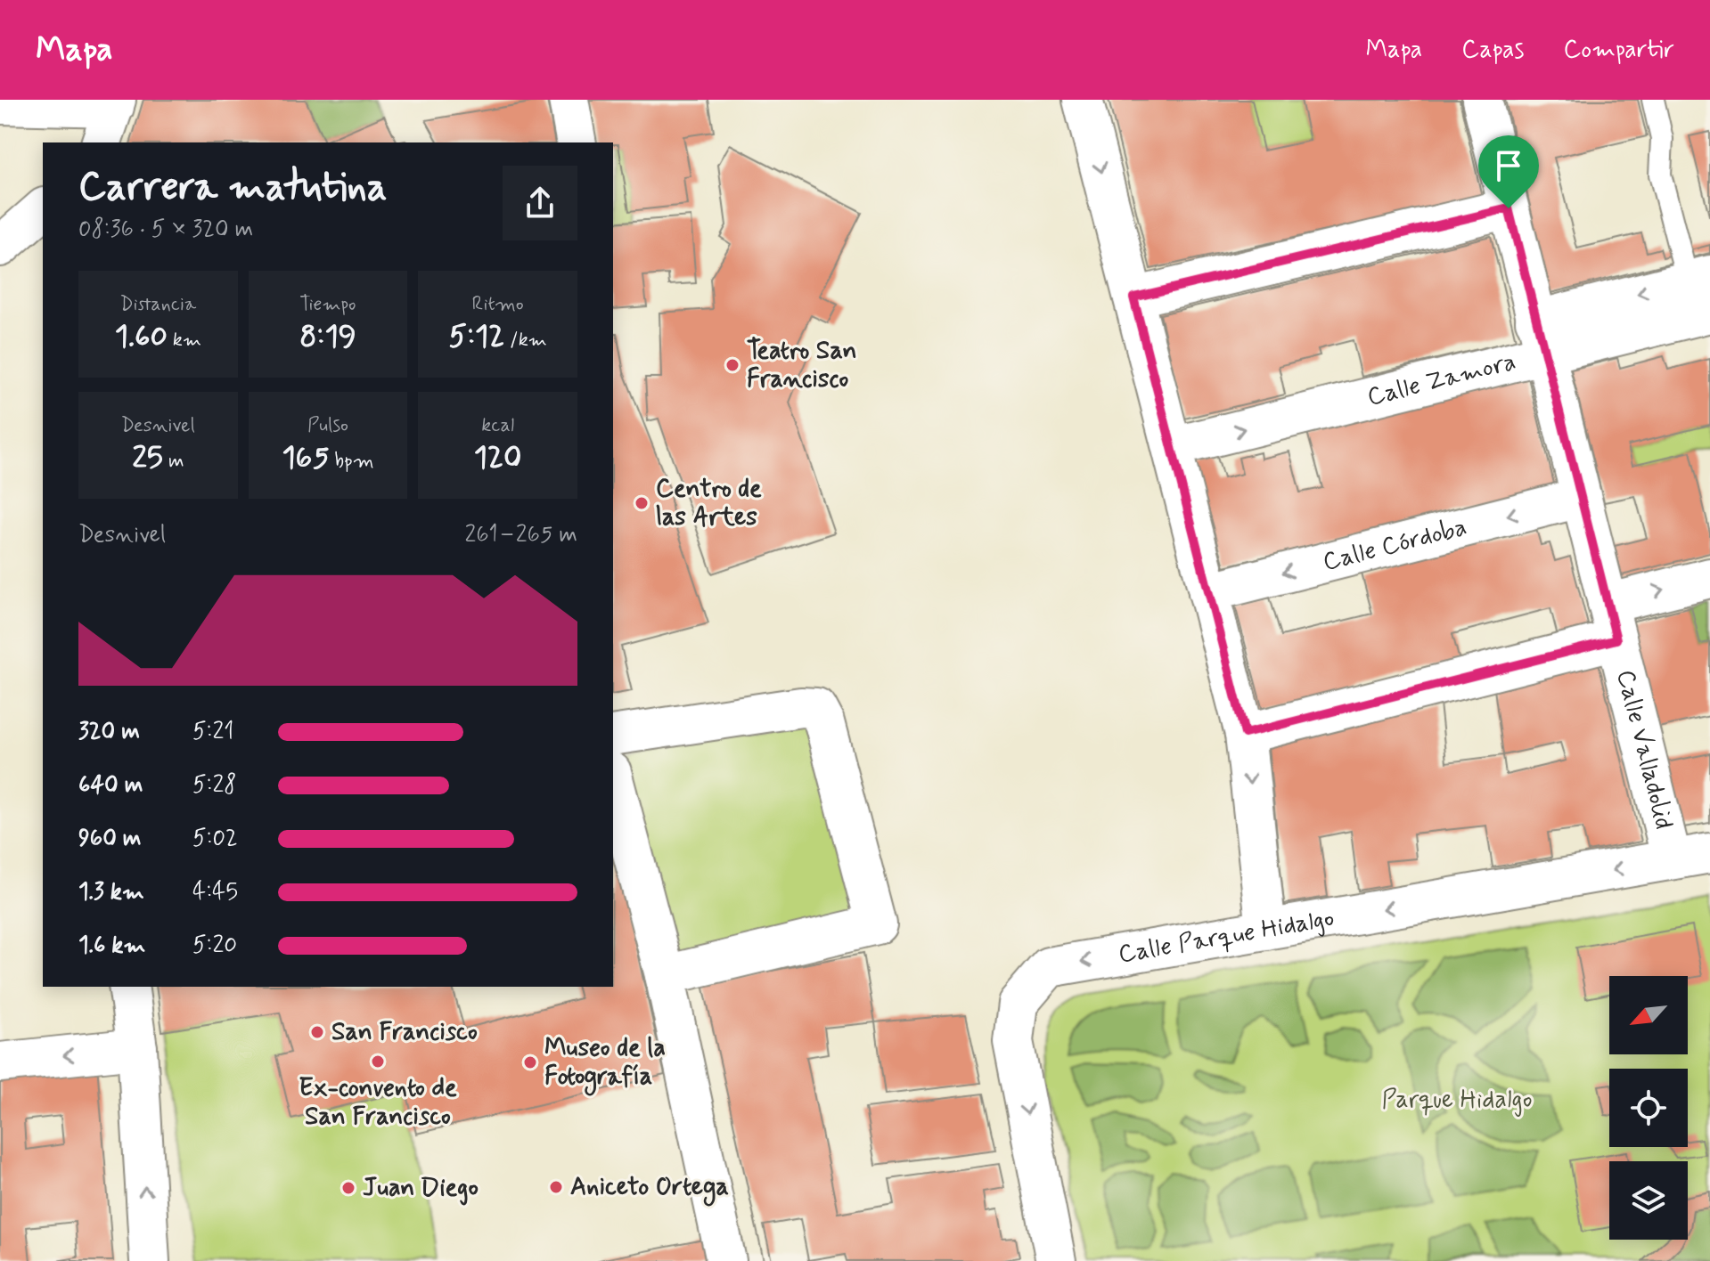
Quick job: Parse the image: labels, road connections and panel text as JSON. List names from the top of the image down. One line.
{"streets":{"street":["Calle Zamora","Calle Córdoba","Calle Valladolid","Calle Parque Hidalgo"]},"crossings":[["Calle Zamora","Calle Valladolid"],["Calle Córdoba","Calle Valladolid"],["Calle Valladolid","Calle Parque Hidalgo"]],"parks":["Parque Hidalgo"],"places":["Teatro San Francisco","Centro de las Artes","San Francisco","Ex-convento de San Francisco","Museo de la Fotografía","Aniceto Ortega","Juan Diego"],"north":"bottom left","page":{"header":"Mapa","nav":["Mapa","Capas","Compartir"],"heading":["Carrera matutina","08:36 · 5 × 320 m"],"stats":[["Distancia","1.60 km"],["Tiempo","8:19"],["Ritmo","5:12 /km"],["Desnivel","25 m"],["Pulso","165 bpm"],["kcal","120"]],"chart":["Desnivel","261–265 m"],"list":[{"name":"320 m","note":"5:21"},{"name":"640 m","note":"5:28"},{"name":"960 m","note":"5:02"},{"name":"1.3 km","note":"4:45"},{"name":"1.6 km","note":"5:20"}]}}
